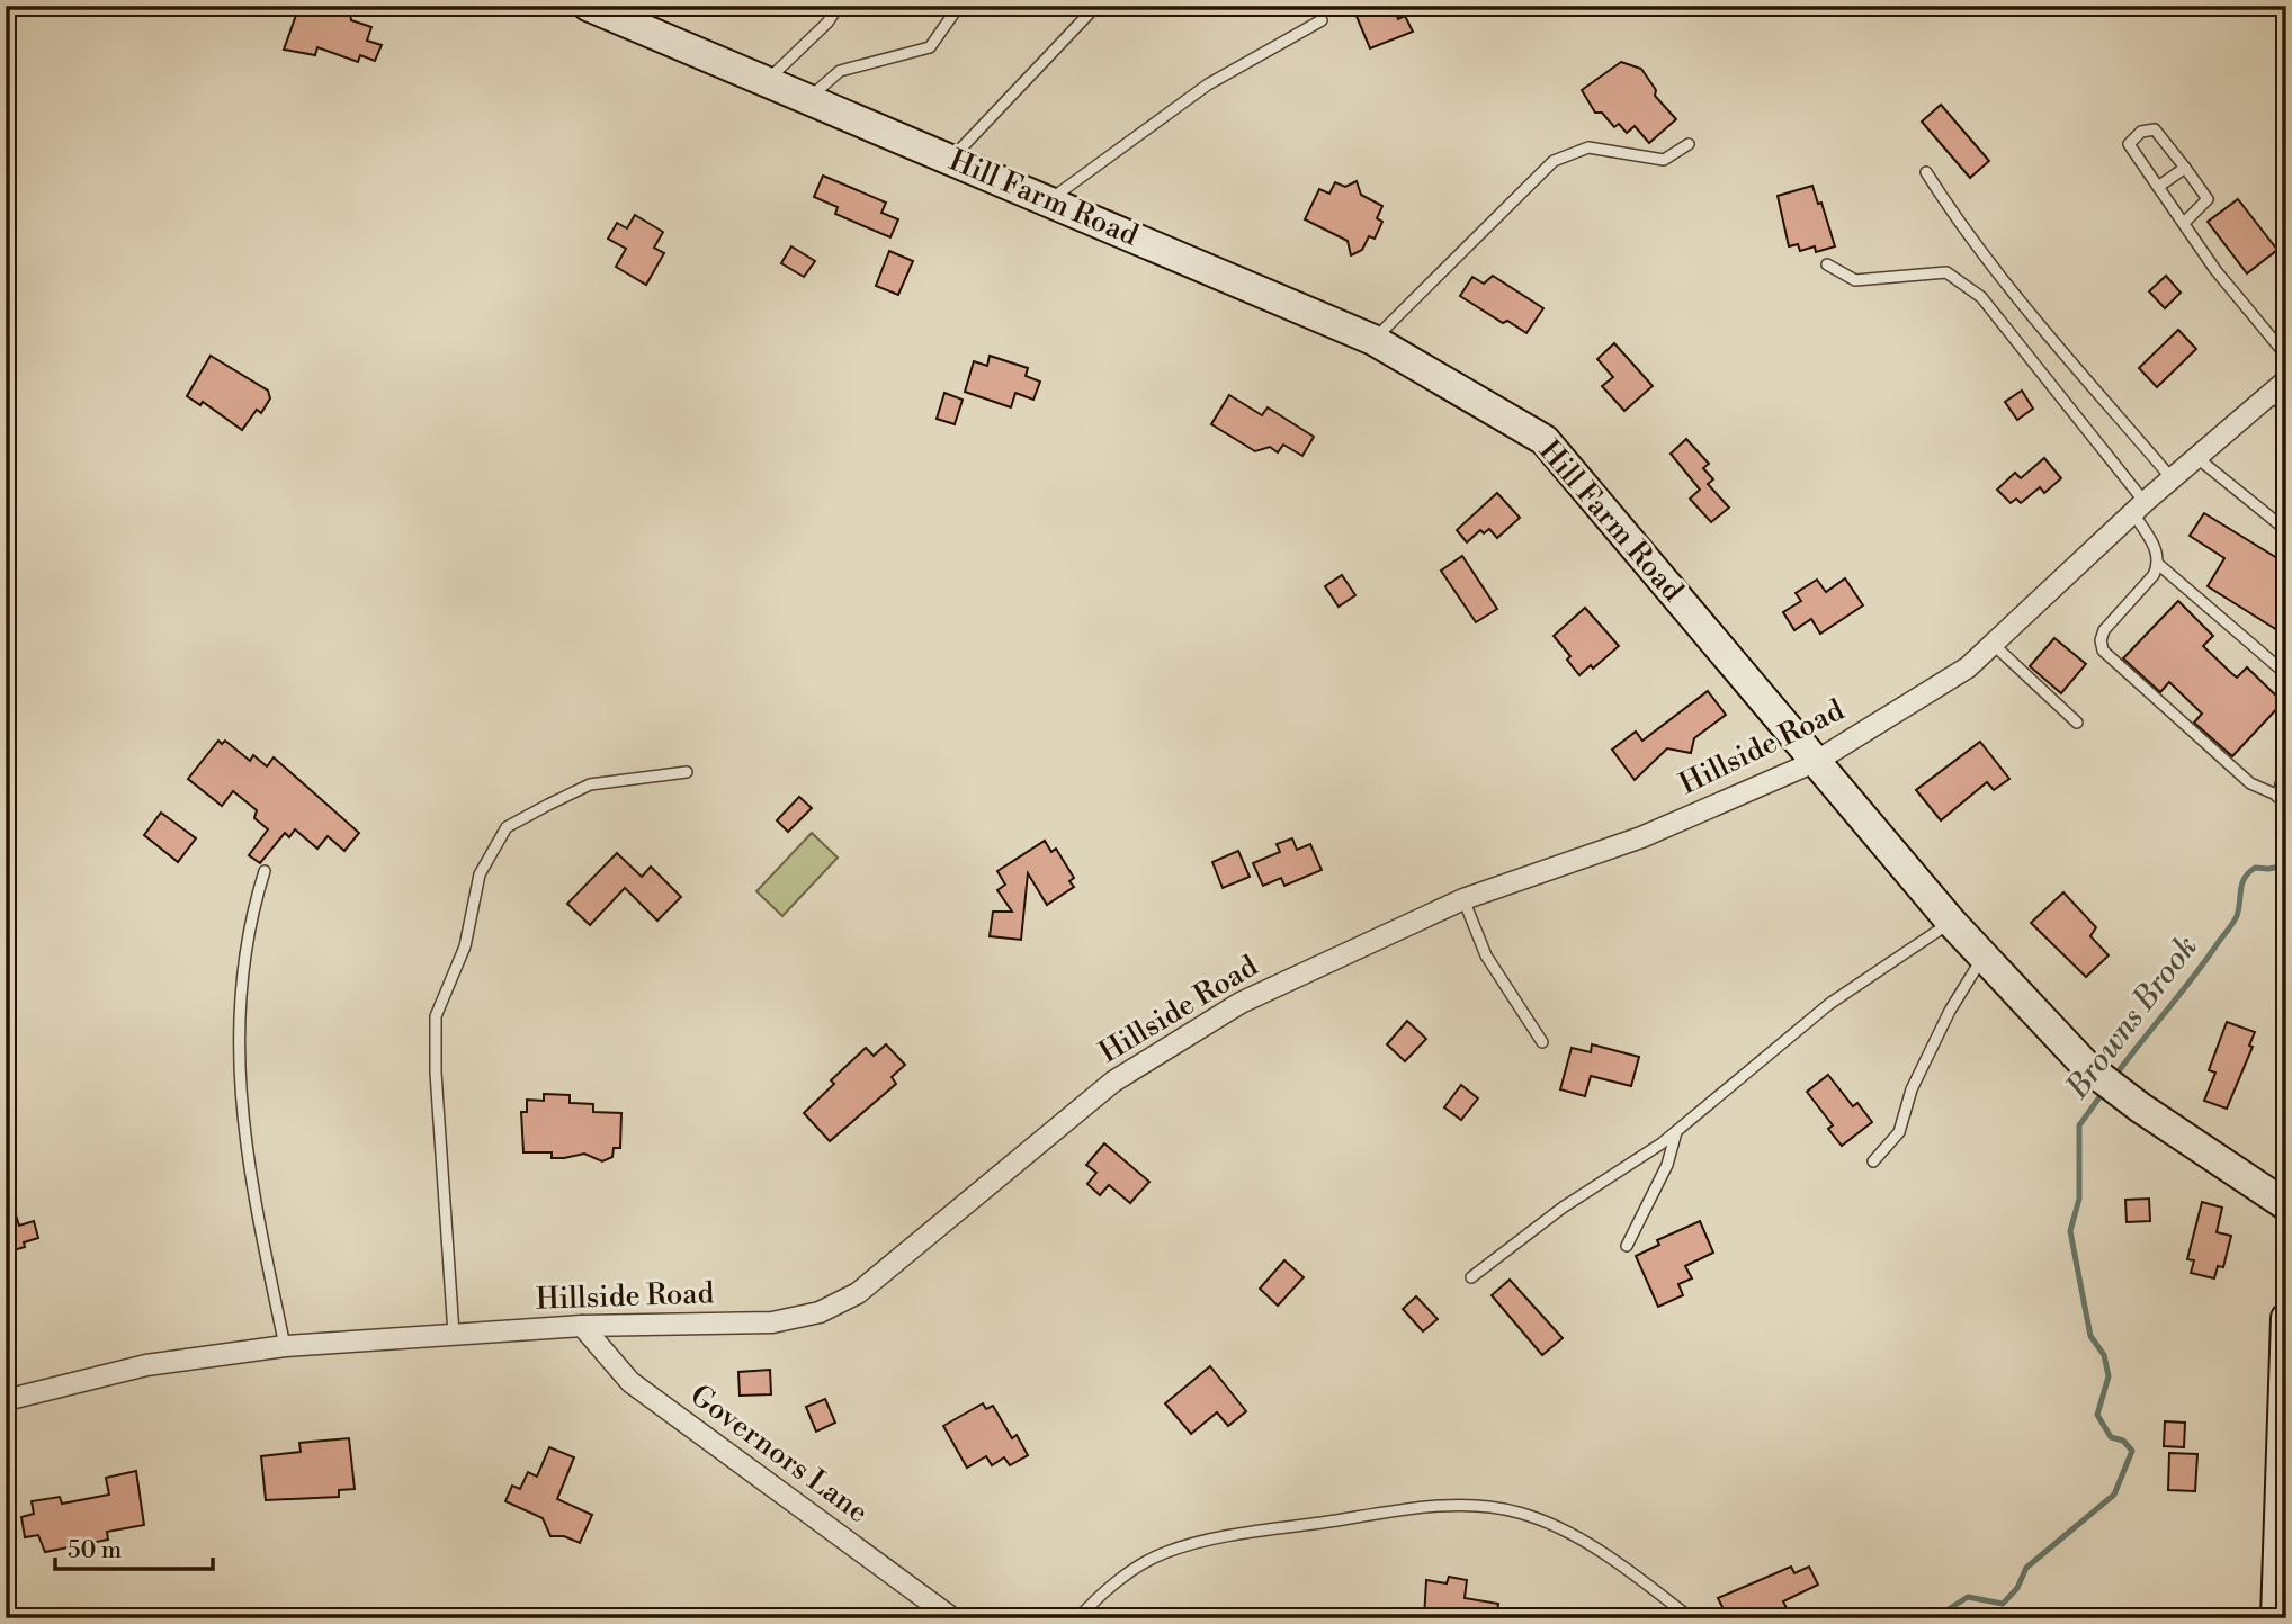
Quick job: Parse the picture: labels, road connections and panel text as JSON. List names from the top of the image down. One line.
{"streets":{"main road":["Hill Farm Road"],"street":["Hillside Road","Governors Lane"]},"crossings":[["Hill Farm Road","Hillside Road"],["Hillside Road","Governors Lane"]],"water":["Browns Brook"],"scale_bar":"50 m"}
